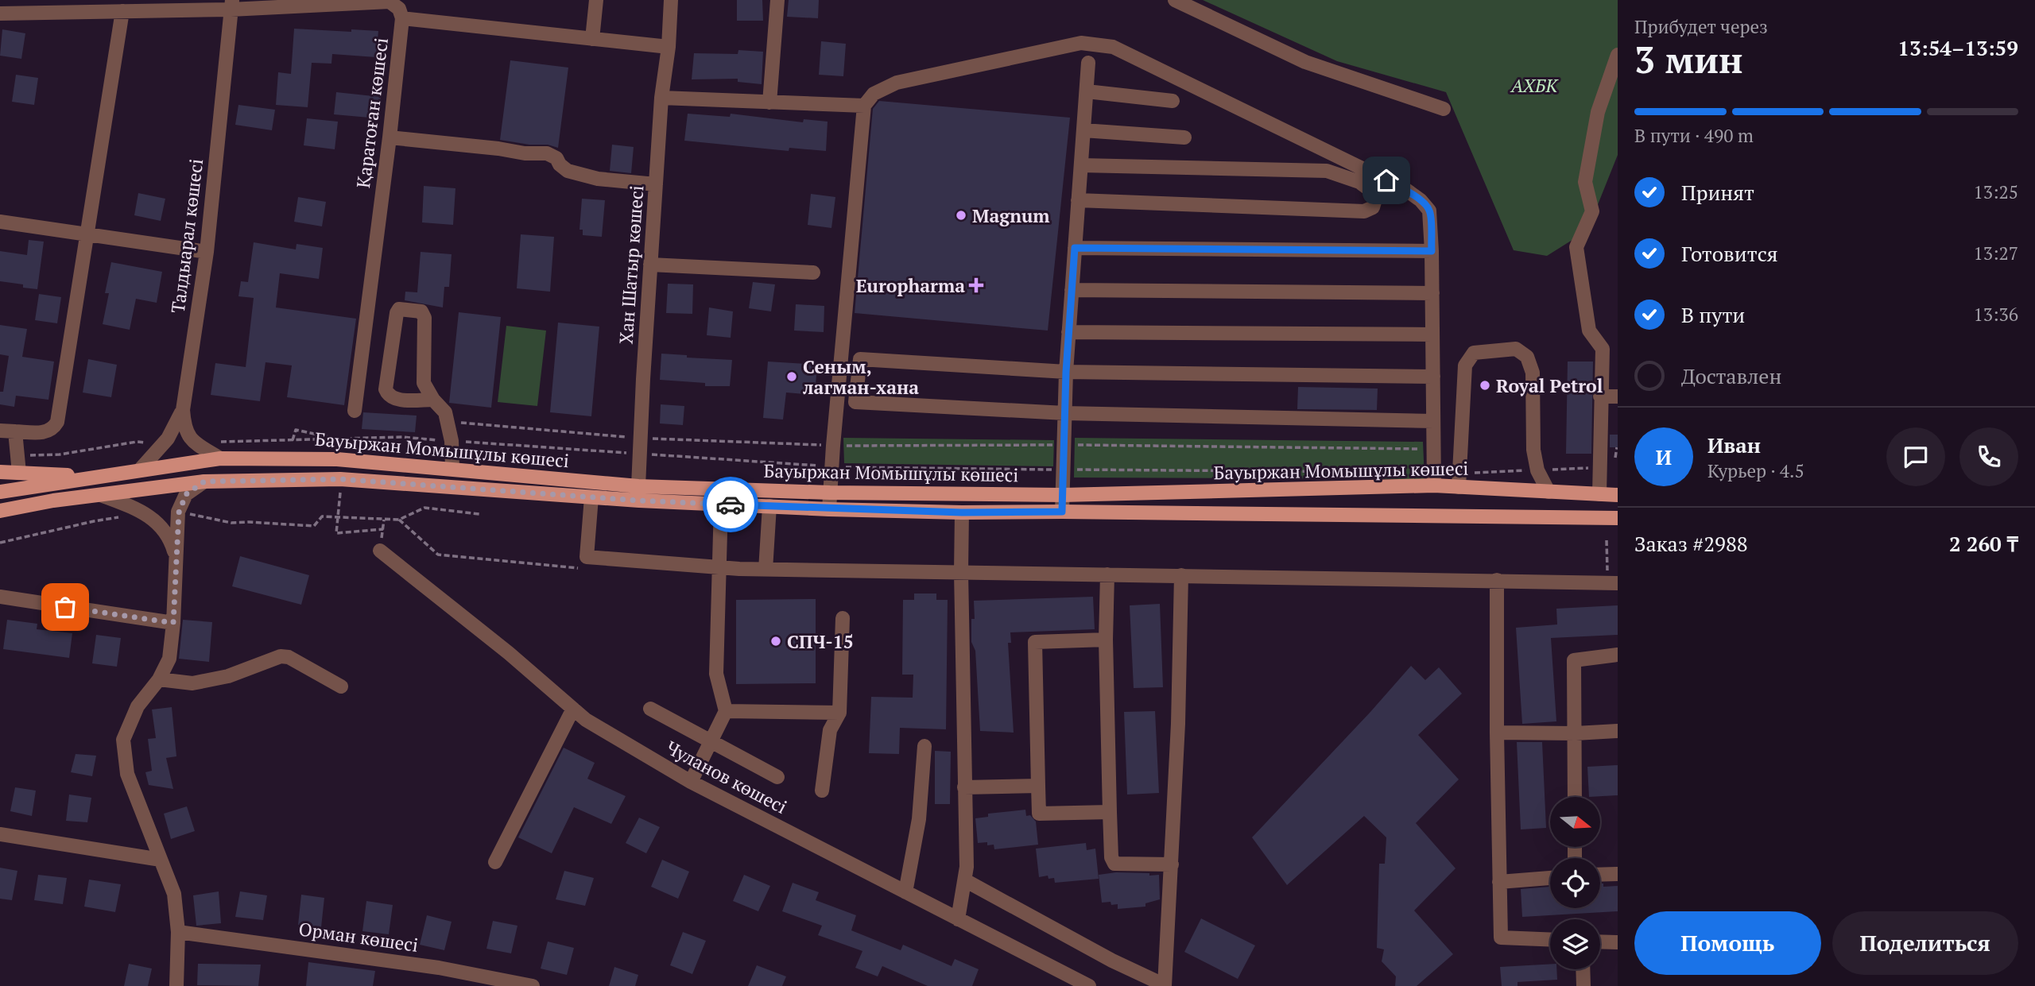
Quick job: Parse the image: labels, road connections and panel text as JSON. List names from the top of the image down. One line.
{"streets":{"main road":["Бауыржан Момышұлы көшесі"],"street":["Қаратоған көшесі","Талдыарал көшесі","Хан Шатыр көшесі","Чуланов көшесі","Орман көшесі"]},"crossings":[["Қаратоған көшесі","Хан Шатыр көшесі"],["Хан Шатыр көшесі","Бауыржан Момышұлы көшесі"]],"parks":["АХБК"],"places":{"other":["Magnum","Сеным, лагман-хана","Royal Petrol","СПЧ-15"],"health":["Europharma"]},"north":"right","page":{"heading":["3 мин","Прибудет через","13:54–13:59"],"panel":["Иван","Курьер · 4.5","Заказ #2988","2 260 ₸"],"bar":"В пути · 490 m","list":[["Принят","13:25"],["Готовится","13:27"],["В пути","13:36"],"Доставлен"],"round":"И","buttons":["Помощь","Поделиться"]}}
